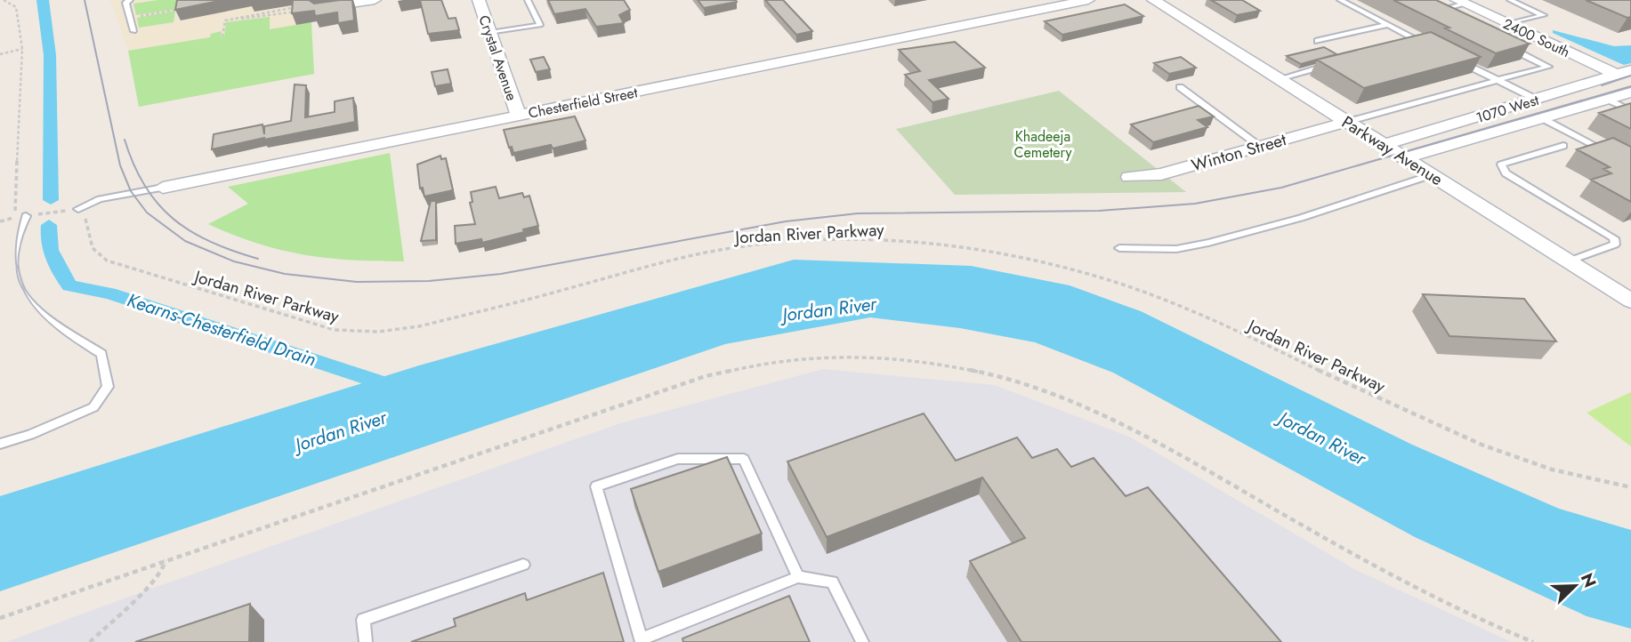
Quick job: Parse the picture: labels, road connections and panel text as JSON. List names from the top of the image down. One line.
{"streets":{"street":["2400 South","Crystal Avenue","Chesterfield Street","1070 West","Parkway Avenue","Winton Street"],"path":["Jordan River Parkway"]},"crossings":[["2400 South","1070 West"],["Crystal Avenue","Chesterfield Street"],["Chesterfield Street","Jordan River Parkway"],["1070 West","Parkway Avenue"],["Parkway Avenue","Winton Street"]],"water":["Jordan River","Kearns-Chesterfield Drain"],"parks":["Khadeeja Cemetery"],"north":"top right"}
